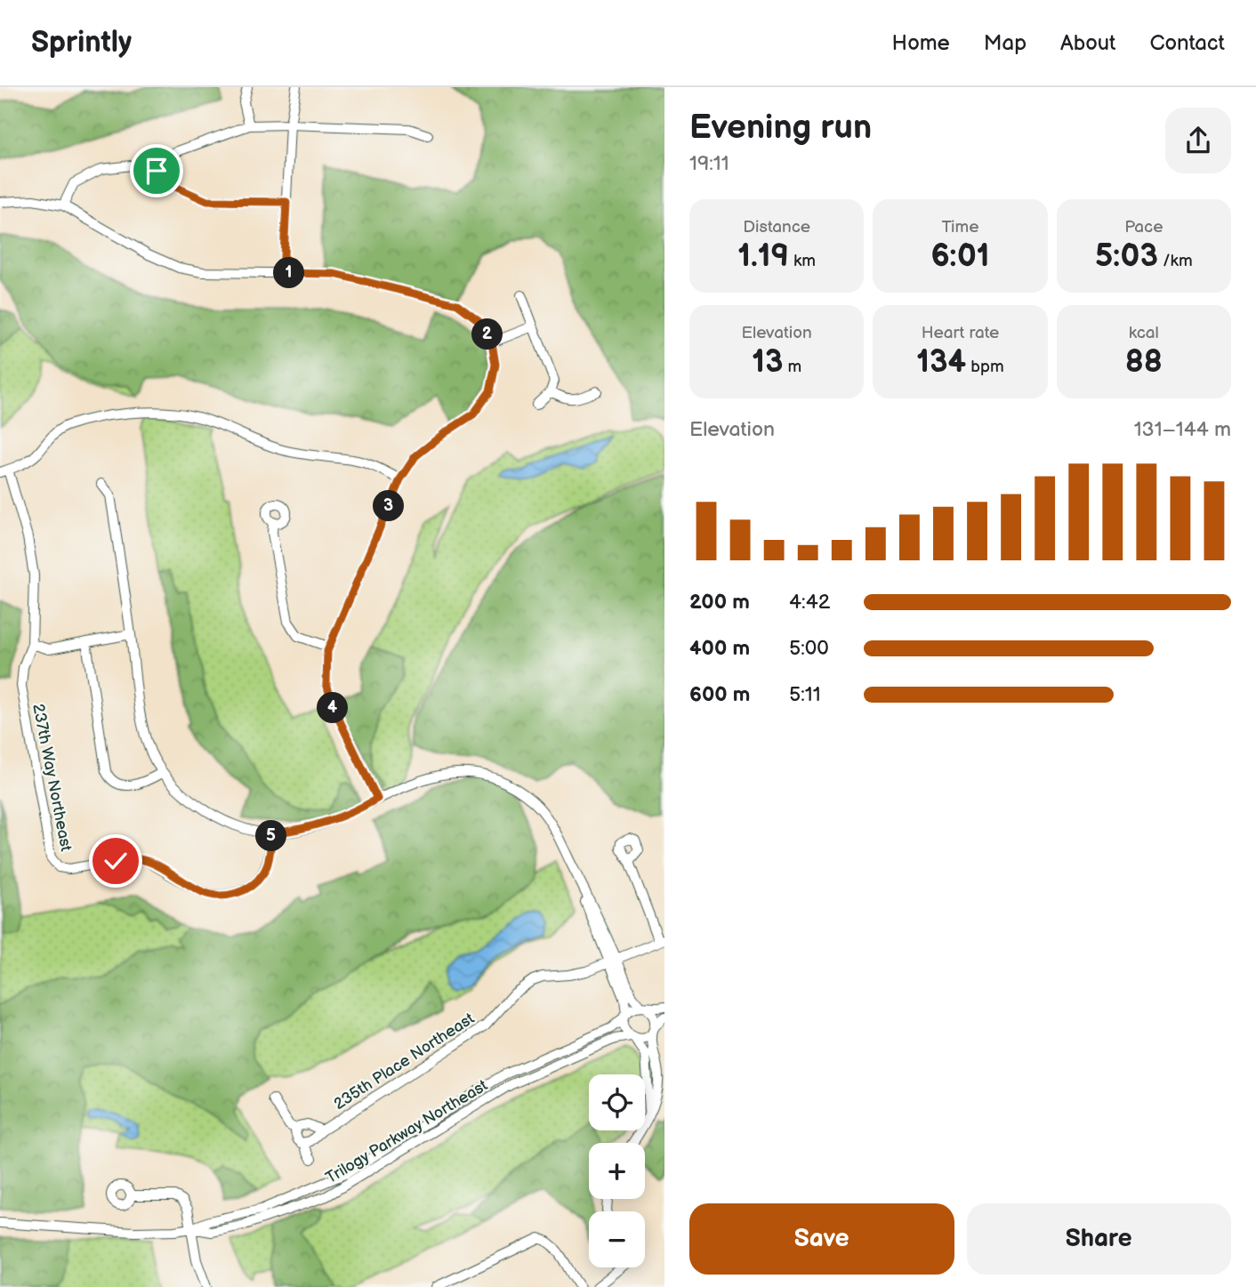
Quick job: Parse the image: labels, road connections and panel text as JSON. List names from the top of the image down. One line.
{"streets":{"street":["237th Way Northeast","235th Place Northeast","Trilogy Parkway Northeast"]},"page":{"header":"Sprintly","nav":["Home","Map","About","Contact"],"heading":["Evening run","19:11"],"stats":[["Distance","1.19 km"],["Time","6:01"],["Pace","5:03 /km"],["Elevation","13 m"],["Heart rate","134 bpm"],["kcal","88"]],"pins":["1","2","3","4","5"],"chart":["Elevation","131–144 m"],"list":[{"name":"200 m","note":"4:42"},{"name":"400 m","note":"5:00"},{"name":"600 m","note":"5:11"}],"map_buttons":["+","−"],"buttons":["Save","Share"]}}
